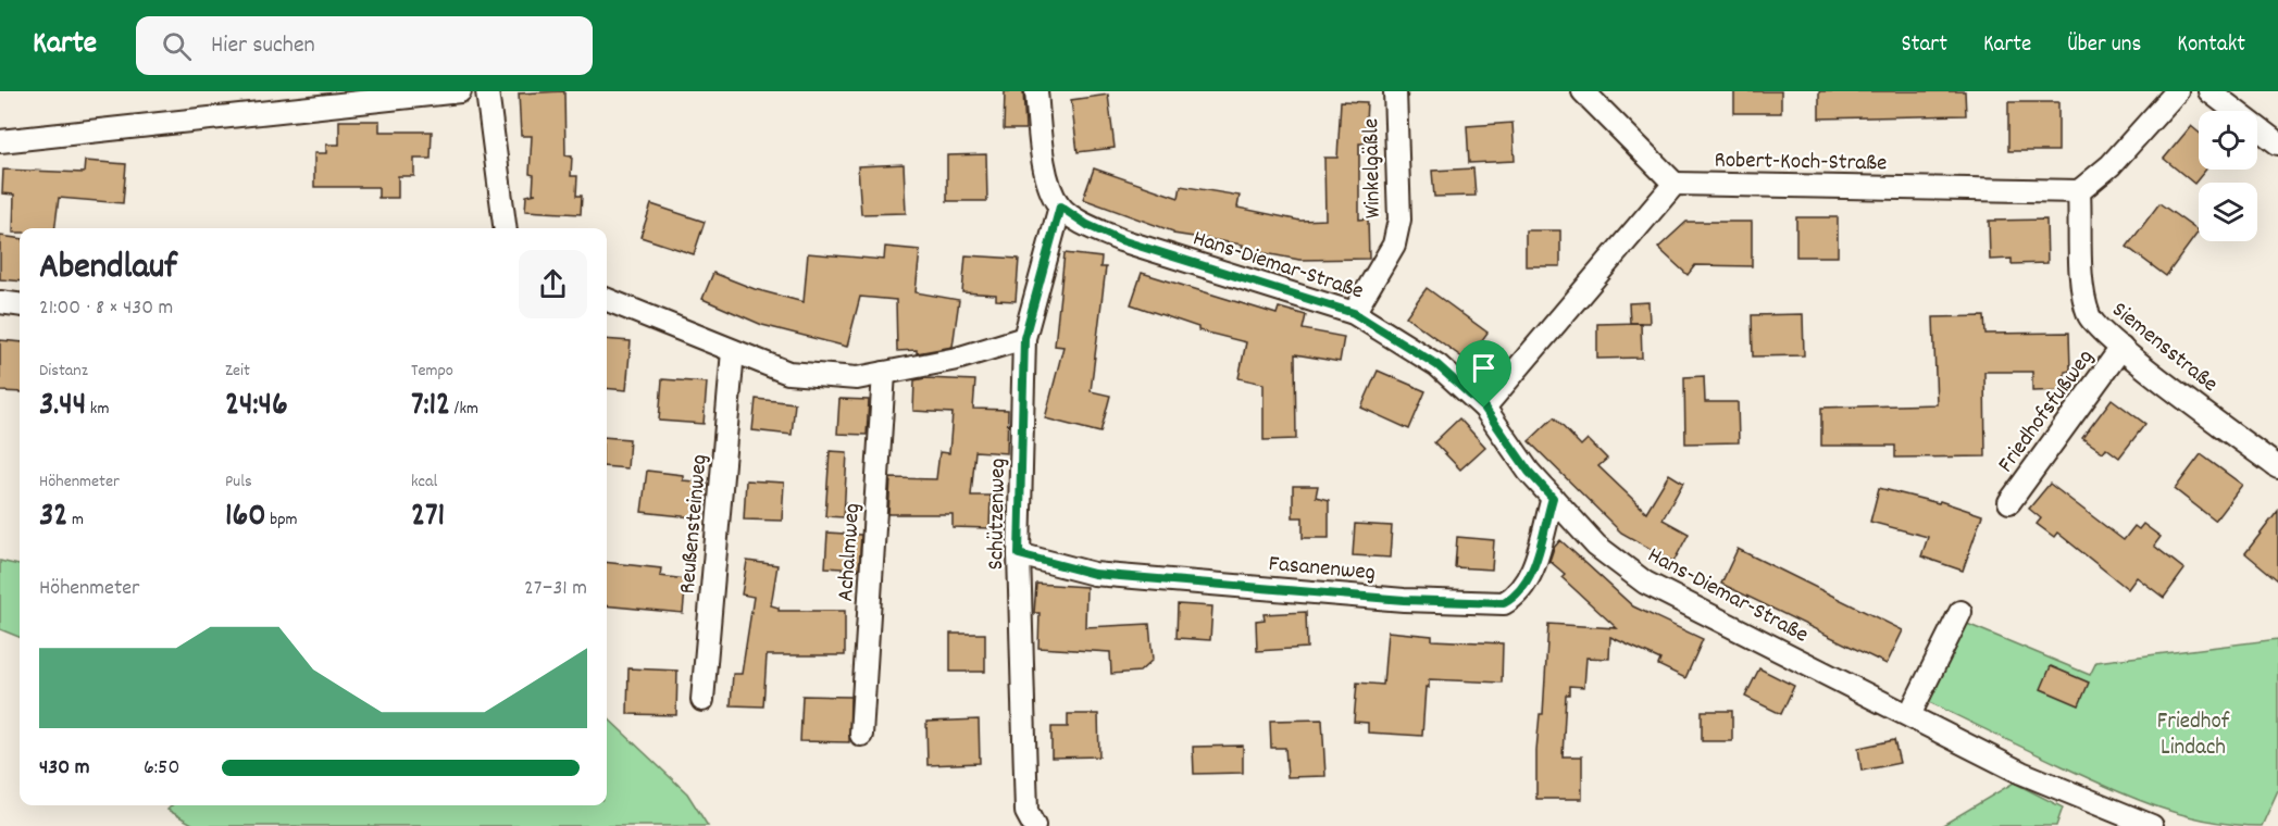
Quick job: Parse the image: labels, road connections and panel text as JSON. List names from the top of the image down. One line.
{"streets":{"street":["Robert-Koch-Straße","Winkelgäßle","Hans-Diemar-Straße","Siemensstraße","Friedhofsfußweg","Schützenweg","Reußensteinweg","Achalmweg","Fasanenweg"]},"crossings":[["Robert-Koch-Straße","Siemensstraße"],["Winkelgäßle","Hans-Diemar-Straße"],["Hans-Diemar-Straße","Schützenweg"],["Hans-Diemar-Straße","Fasanenweg"],["Siemensstraße","Friedhofsfußweg"],["Schützenweg","Fasanenweg"]],"parks":["Friedhof Lindach"],"page":{"header":"Karte","search":"Hier suchen","nav":["Start","Karte","Über uns","Kontakt"],"heading":["Abendlauf","21:00 · 8 × 430 m"],"stats":[["Distanz","3.44 km"],["Zeit","24:46"],["Tempo","7:12 /km"],["Höhenmeter","32 m"],["Puls","160 bpm"],["kcal","271"]],"chart":["Höhenmeter","27–31 m"],"list":[{"name":"430 m","note":"6:50"}]}}
